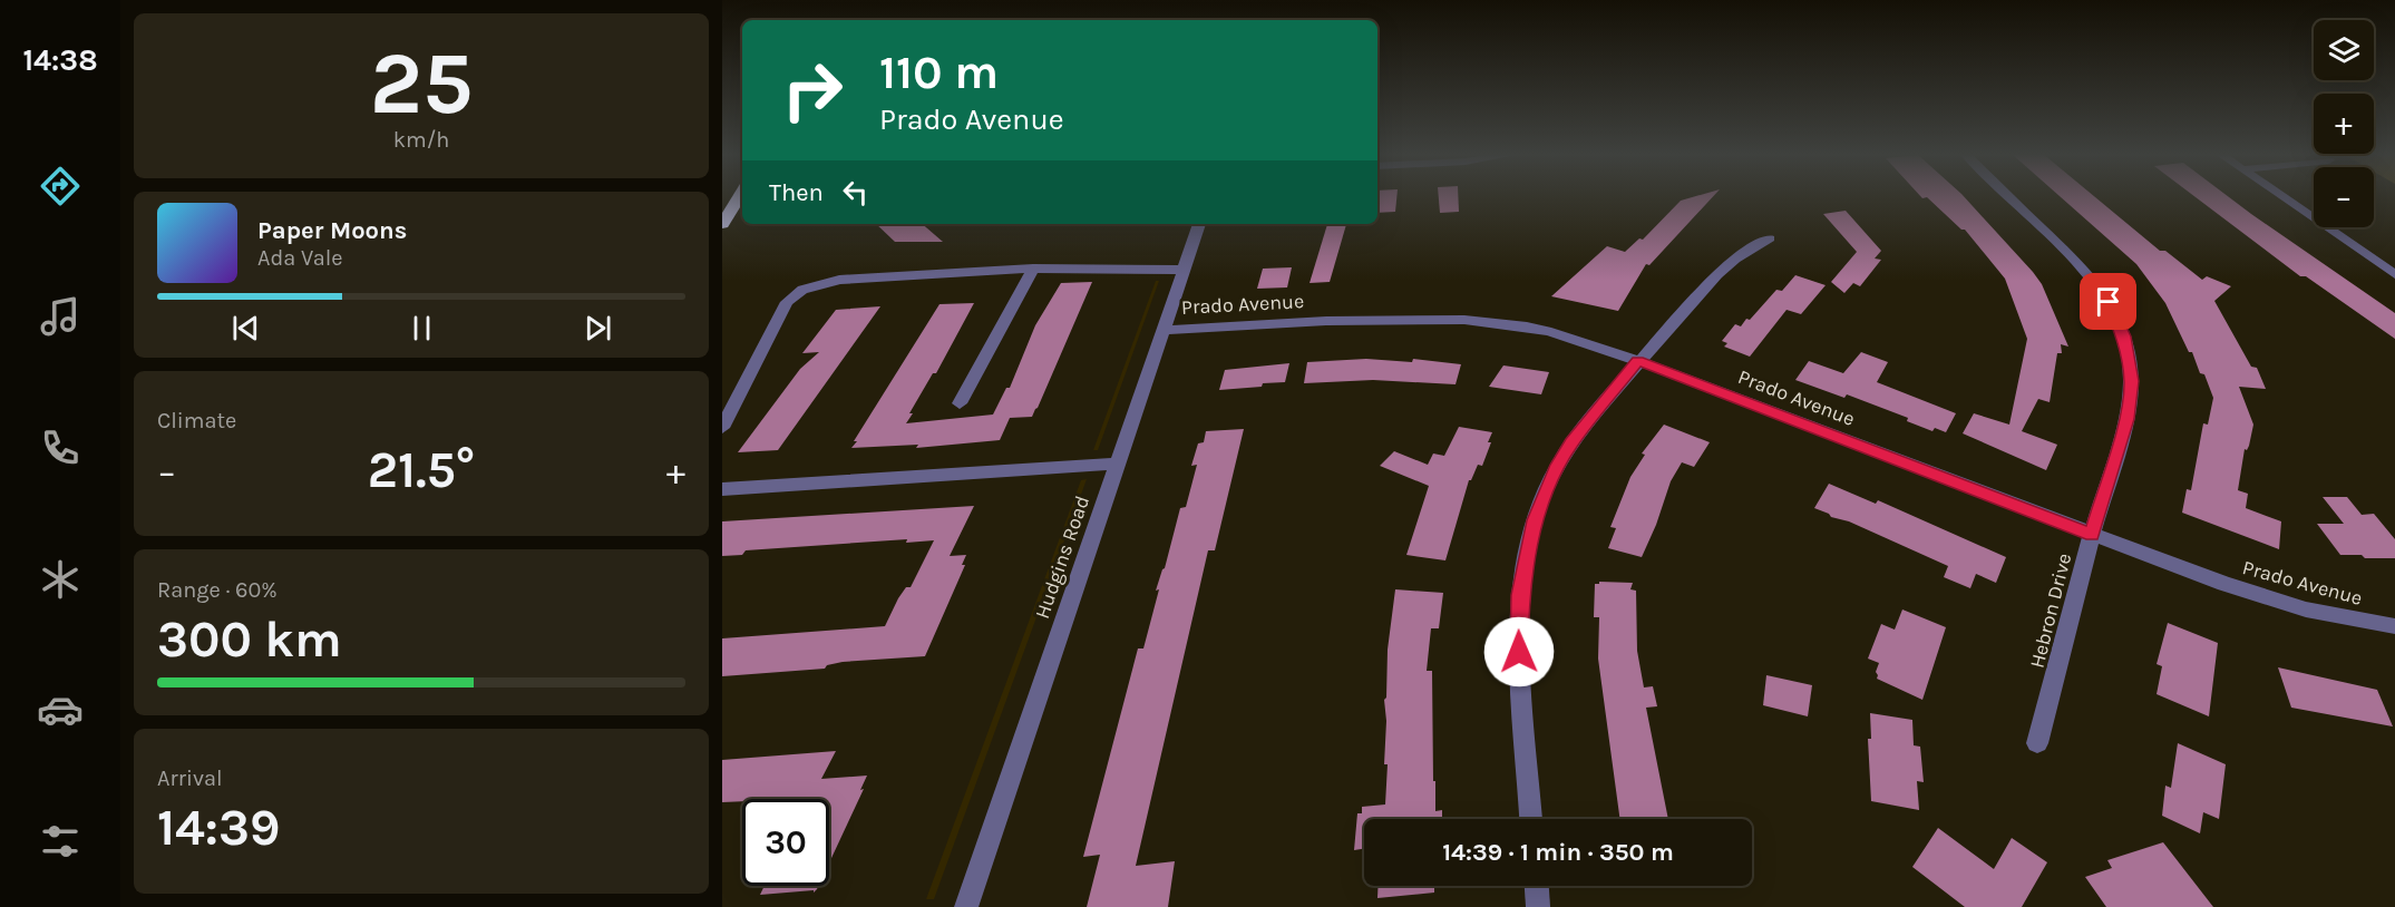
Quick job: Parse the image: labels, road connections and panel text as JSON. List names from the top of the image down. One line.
{"streets":{"street":["Prado Avenue","Hudgins Road","Hebron Drive"]},"crossings":[["Prado Avenue","Hudgins Road"],["Prado Avenue","Hebron Drive"]],"page":{"tabs":"14:38","tile":[["25","km/h"],"Climate",["Range · 60%","300 km"],["Arrival","14:39"]],"map_buttons":["+","−"],"turn":["110 m","Prado Avenue"],"then":"Then","song":["Paper Moons","Ada Vale"],"heat":["−","21.5°","+"],"limit":"30","trip":"14:39 · 1 min · 350 m"}}
